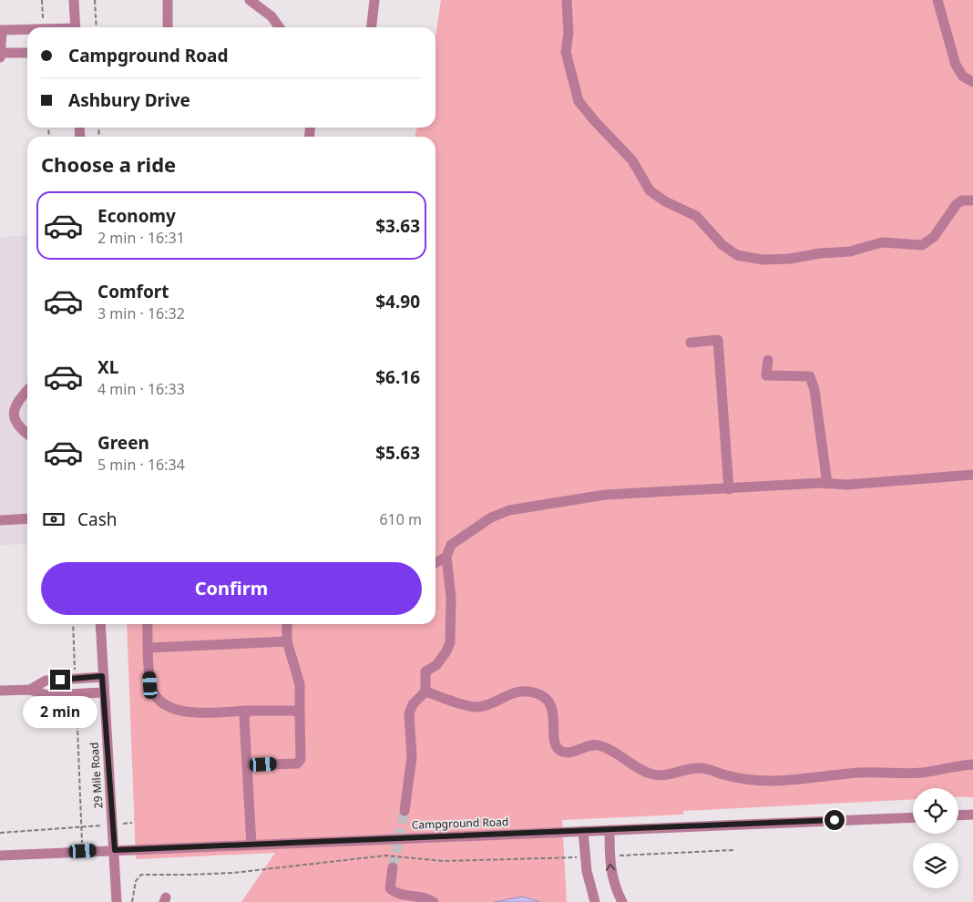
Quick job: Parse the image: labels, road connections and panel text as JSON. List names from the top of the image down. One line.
{"streets":{"street":["29 Mile Road","Campground Road"]},"crossings":[["29 Mile Road","Campground Road"]],"page":{"banner":["Campground Road","Ashbury Drive"],"heading":"Choose a ride","list":[{"name":"Economy","note":"2 min · 16:31","value":"$3.63"},{"name":"Comfort","note":"3 min · 16:32","value":"$4.90"},{"name":"XL","note":"4 min · 16:33","value":"$6.16"},{"name":"Green","note":"5 min · 16:34","value":"$5.63"}],"pay":["Cash","610 m"],"buttons":"Confirm","bubble":"2 min"}}
